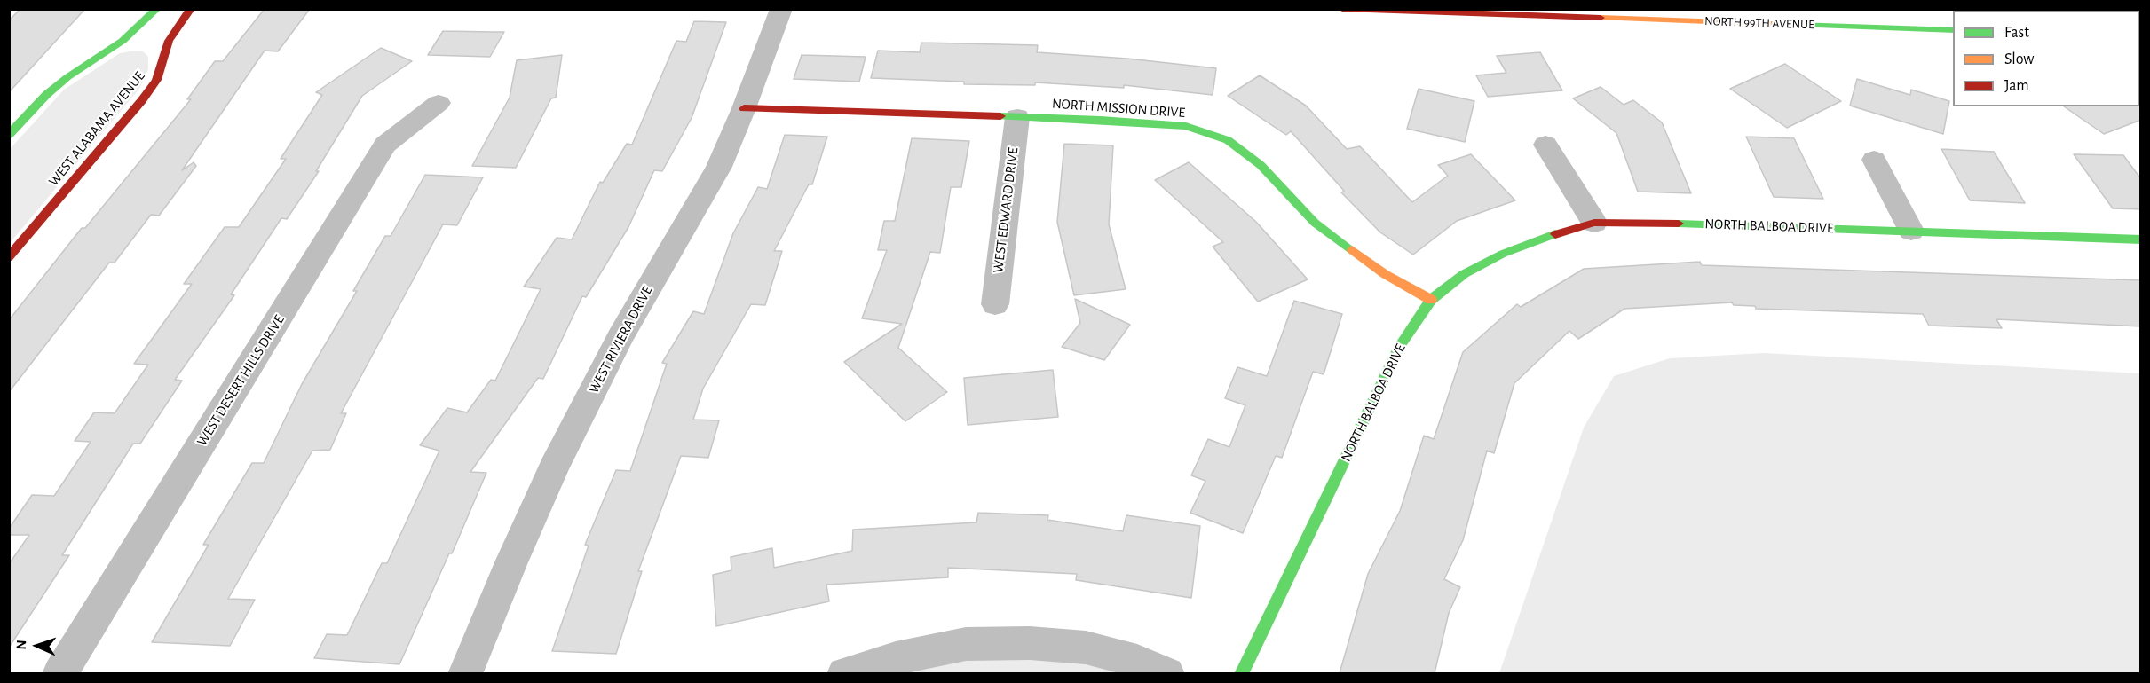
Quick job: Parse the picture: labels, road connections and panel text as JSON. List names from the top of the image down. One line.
{"streets":{"street":["NORTH 99TH AVENUE","NORTH MISSION DRIVE","WEST ALABAMA AVENUE","WEST EDWARD DRIVE","NORTH BALBOA DRIVE","WEST RIVIERA DRIVE","WEST DESERT HILLS DRIVE"]},"crossings":[["NORTH MISSION DRIVE","WEST EDWARD DRIVE"],["NORTH MISSION DRIVE","NORTH BALBOA DRIVE"],["NORTH MISSION DRIVE","WEST RIVIERA DRIVE"]],"legend":["Fast","Slow","Jam"],"north":"left"}
